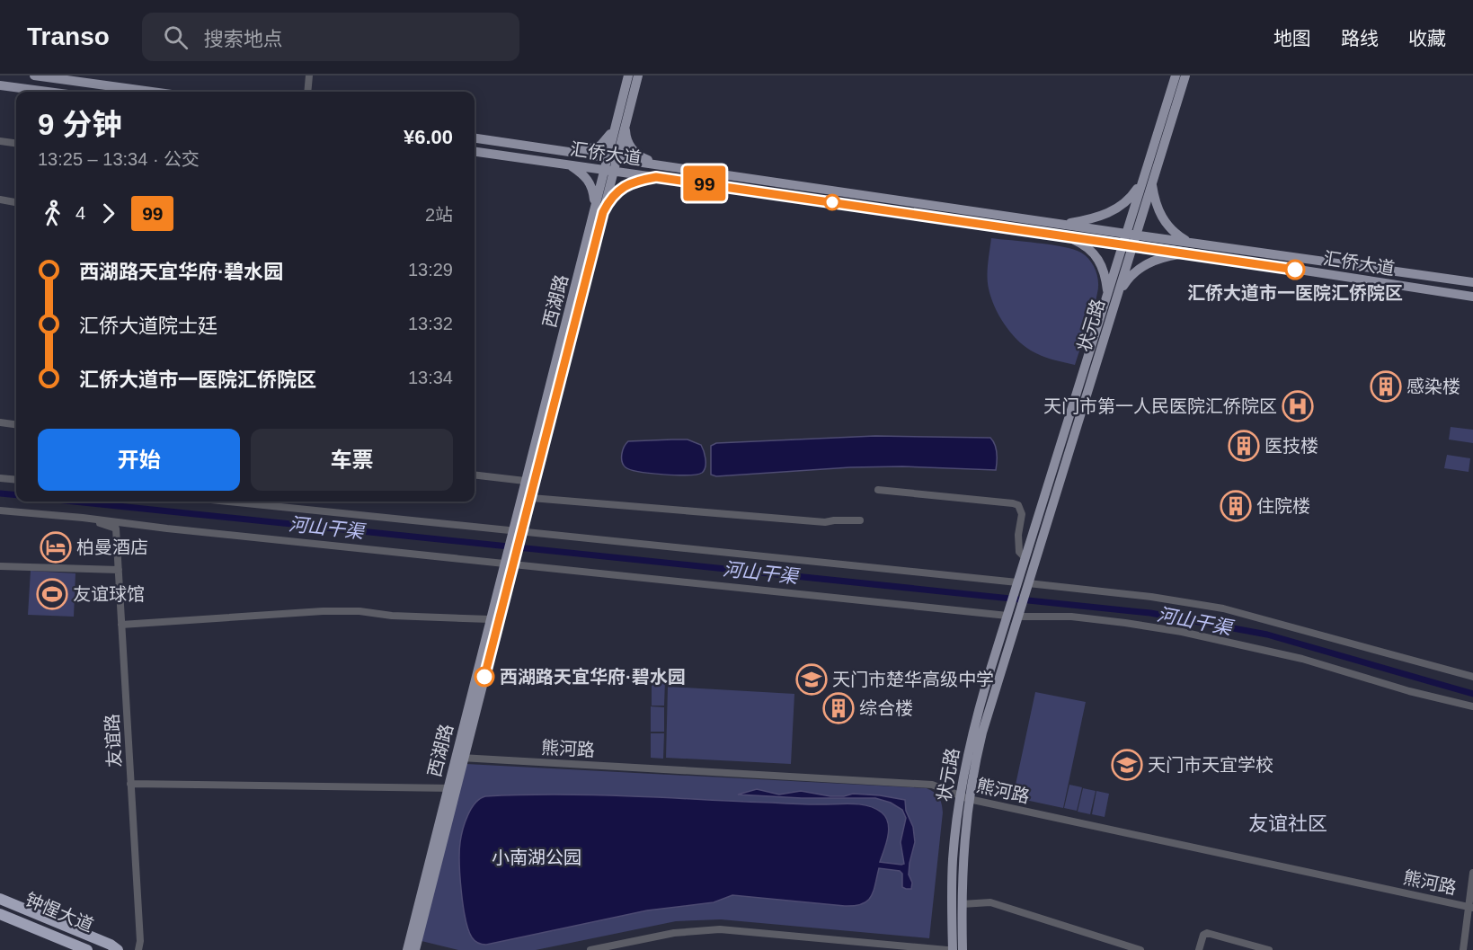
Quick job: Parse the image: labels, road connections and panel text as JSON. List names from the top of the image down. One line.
{"streets":{"highway":["钟惺大道"],"main road":["汇侨大道","西湖路","状元路"],"street":["友谊路","熊河路"]},"crossings":[["汇侨大道","西湖路"],["汇侨大道","状元路"],["西湖路","熊河路"],["状元路","熊河路"]],"districts":["友谊社区"],"water":["河山干渠"],"parks":["小南湖公园"],"places":{"other":["汇侨大道市一医院汇侨院区","西湖路天宜华府·碧水园"],"building":["感染楼","医技楼","住院楼","综合楼"],"hospital":["天门市第一人民医院汇侨院区"],"hotel":["柏曼酒店"],"sports":["友谊球馆"],"school or university":["天门市楚华高级中学","天门市天宜学校"]},"lines":["bus line 99"],"page":{"header":"Transo","search":"搜索地点","nav":["地图","路线","收藏"],"on_map":"99","heading":["9 分钟","13:25 – 13:34 · 公交","¥6.00"],"legs":["4","99","2站"],"list":[{"name":"西湖路天宜华府·碧水园","value":"13:29"},{"name":"汇侨大道院士廷","value":"13:32"},{"name":"汇侨大道市一医院汇侨院区","value":"13:34"}],"buttons":["开始","车票"]}}
